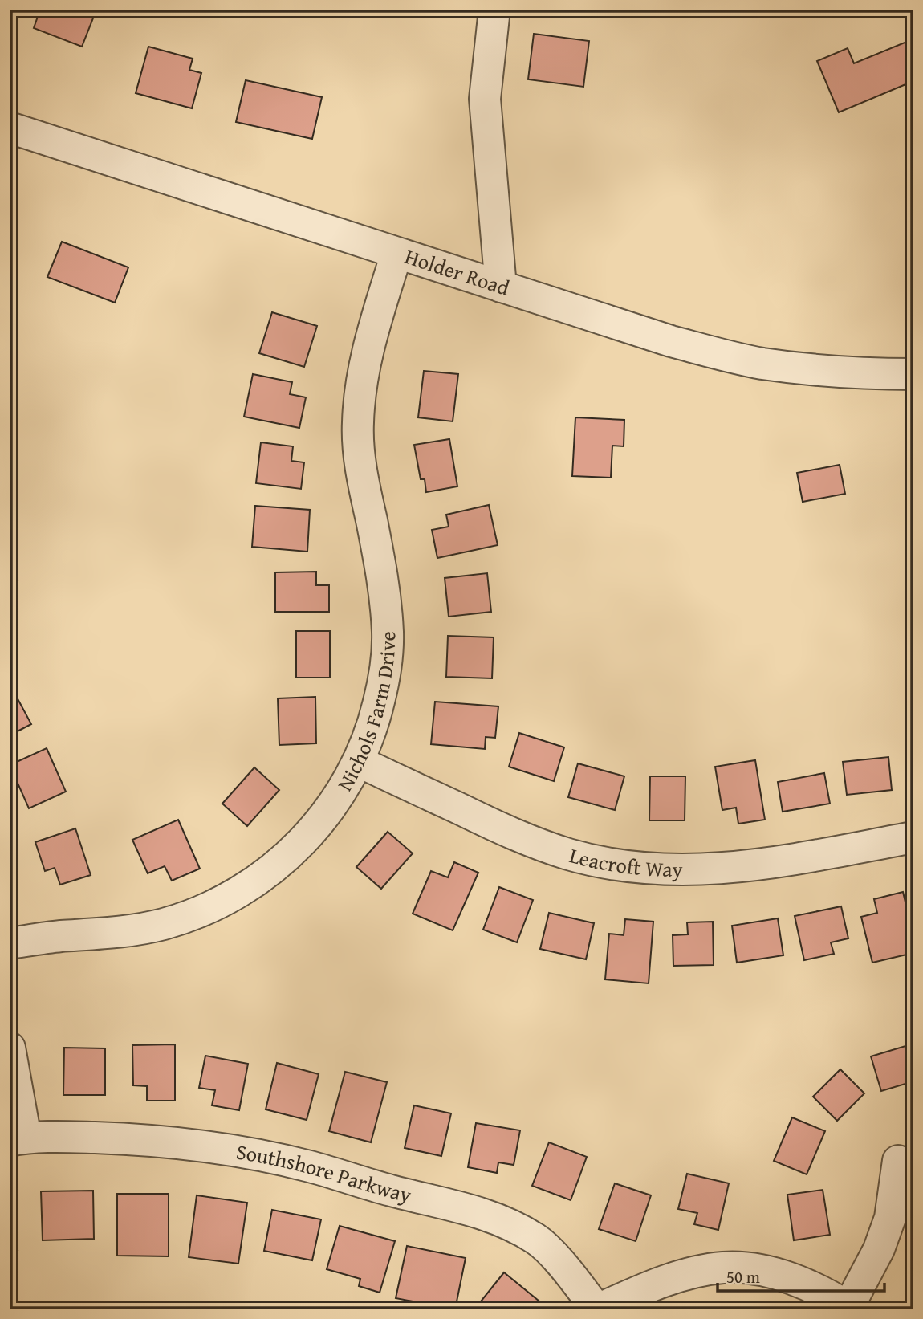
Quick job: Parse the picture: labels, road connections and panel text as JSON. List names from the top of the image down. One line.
{"streets":{"street":["Holder Road","Nichols Farm Drive","Leacroft Way","Southshore Parkway"]},"crossings":[["Holder Road","Nichols Farm Drive"],["Nichols Farm Drive","Leacroft Way"]],"scale_bar":"50 m"}
